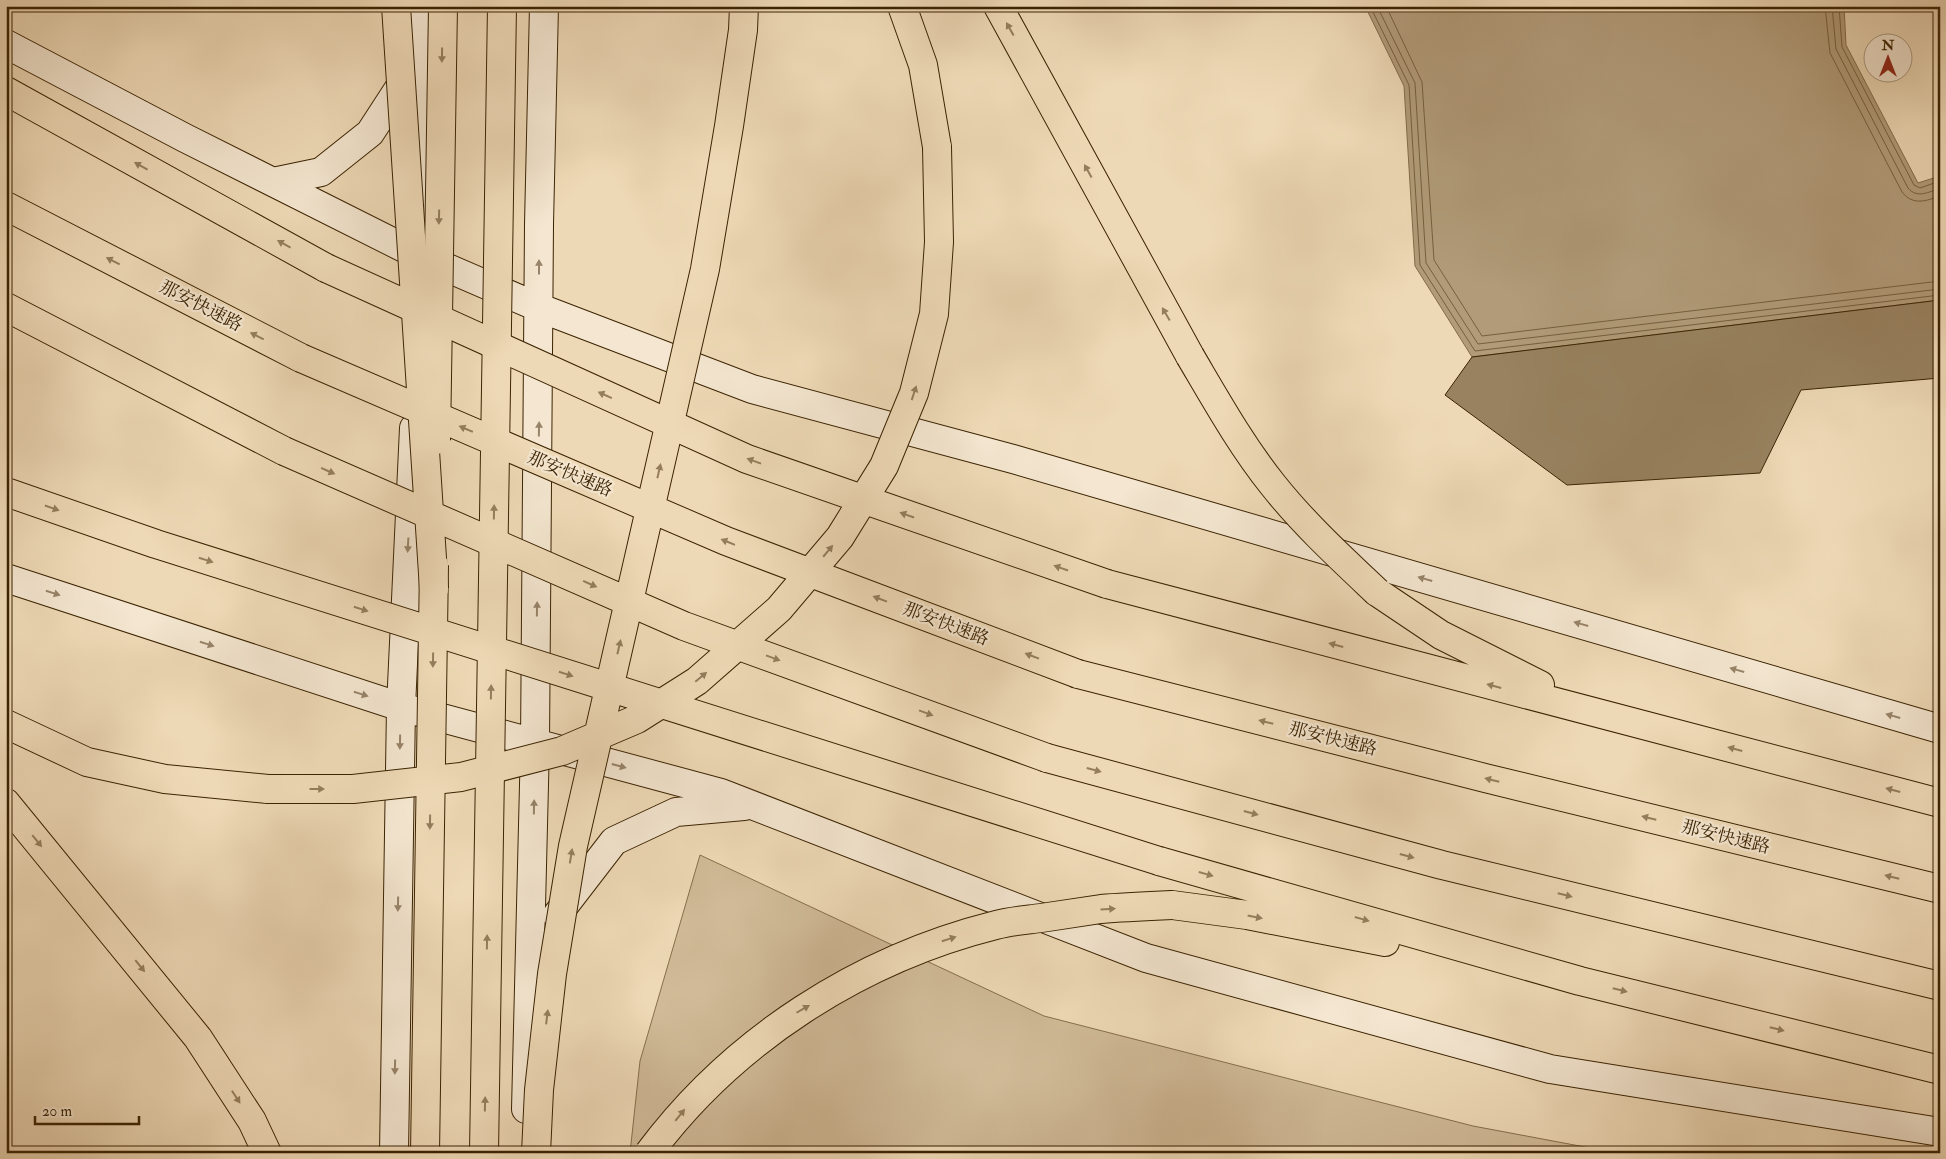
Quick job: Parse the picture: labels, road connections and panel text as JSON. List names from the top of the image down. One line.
{"streets":{"main road":["那安快速路"]},"scale_bar":"20 m","north":"top"}
